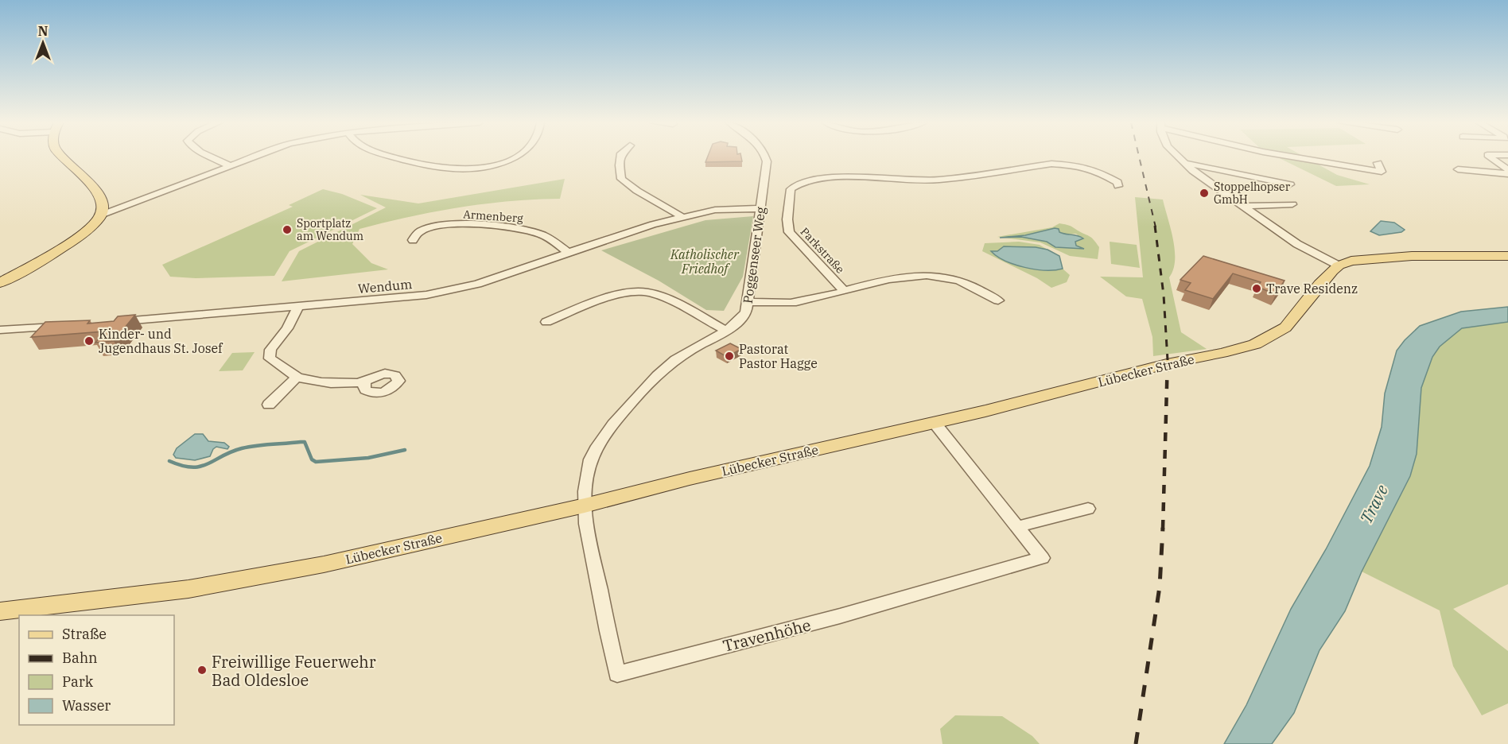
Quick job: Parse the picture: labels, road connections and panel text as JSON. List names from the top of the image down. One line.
{"streets":{"main road":["Lübecker Straße"],"street":["Armenberg","Parkstraße","Poggenseer Weg","Wendum","Travenhöhe"]},"crossings":[["Armenberg","Wendum"],["Poggenseer Weg","Wendum"],["Poggenseer Weg","Lübecker Straße"],["Poggenseer Weg","Travenhöhe"],["Lübecker Straße","Travenhöhe"]],"water":["Trave"],"parks":["Katholischer Friedhof"],"places":["Stoppelhopser GmbH","Sportplatz am Wendum","Trave Residenz","Kinder- und Jugendhaus St. Josef","Pastorat Pastor Hagge","Freiwillige Feuerwehr Bad Oldesloe"],"legend":["Straße","Bahn","Park","Wasser"],"north":"top"}
